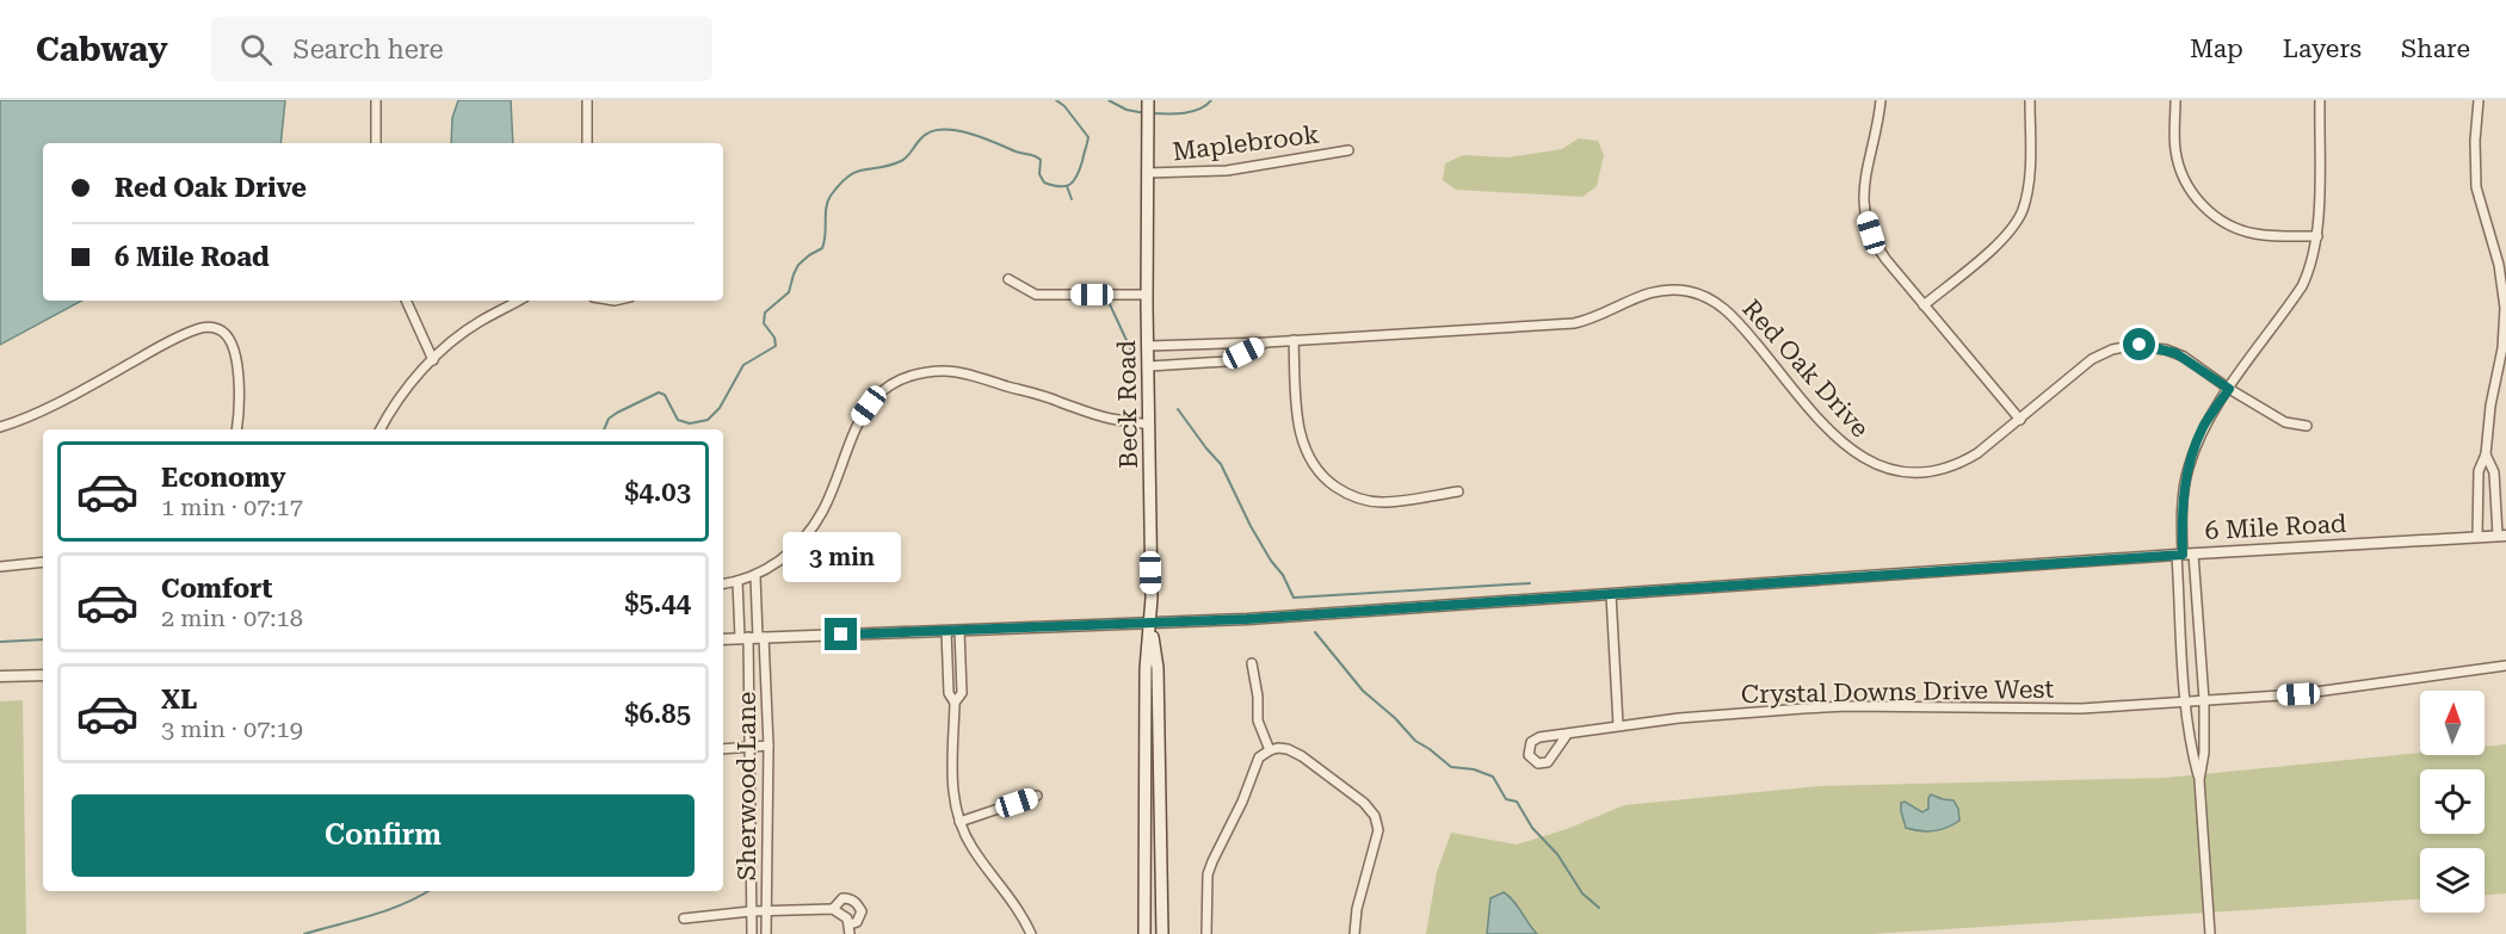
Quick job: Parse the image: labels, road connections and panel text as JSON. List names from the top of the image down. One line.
{"streets":{"main road":["Beck Road"],"street":["Maplebrook","Red Oak Drive","6 Mile Road","Crystal Downs Drive West","Sherwood Lane"]},"crossings":[["Maplebrook","Beck Road"],["Red Oak Drive","Beck Road"],["Beck Road","6 Mile Road"],["6 Mile Road","Sherwood Lane"]],"north":"top","page":{"header":"Cabway","search":"Search here","nav":["Map","Layers","Share"],"banner":["Red Oak Drive","6 Mile Road"],"list":[{"name":"Economy","note":"1 min · 07:17","value":"$4.03"},{"name":"Comfort","note":"2 min · 07:18","value":"$5.44"},{"name":"XL","note":"3 min · 07:19","value":"$6.85"}],"bubble":"3 min","buttons":"Confirm"}}
